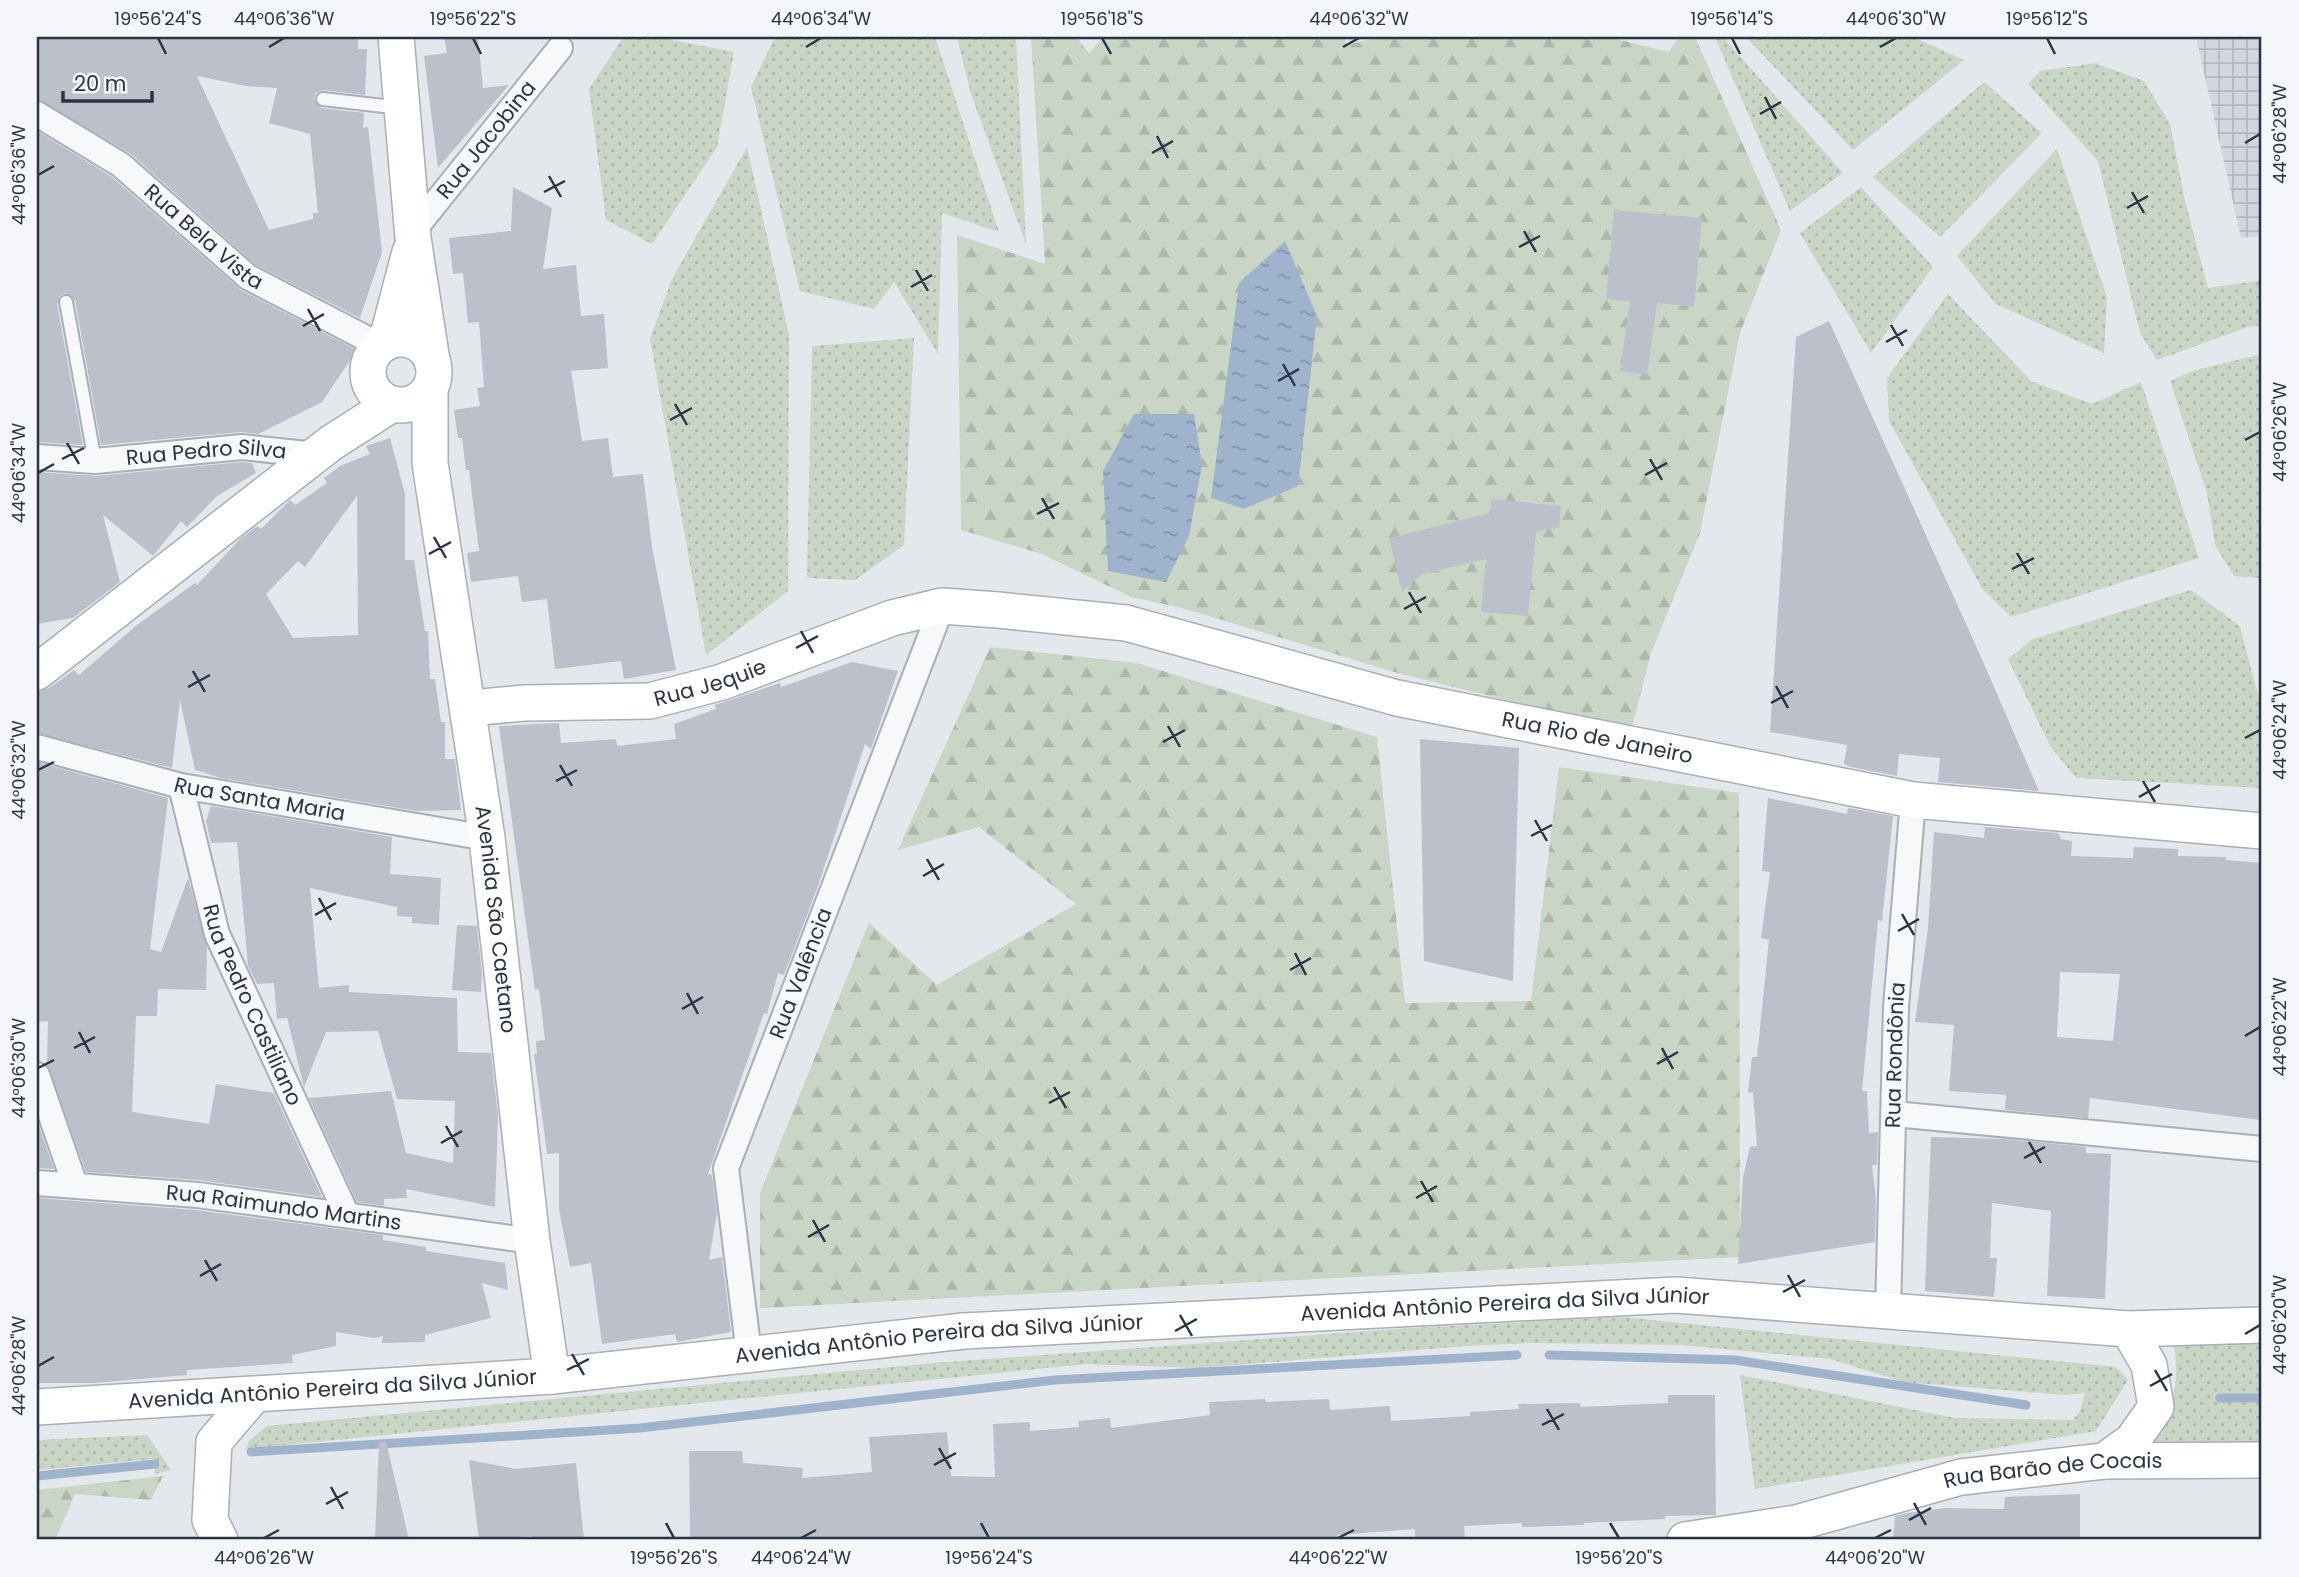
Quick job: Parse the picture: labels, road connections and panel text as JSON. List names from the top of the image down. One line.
{"streets":{"street":["Rua Jacobina","Rua Bela Vista","Rua Pedro Silva","Rua Jequie","Rua Rio de Janeiro","Rua Santa Maria","Avenida São Caetano","Rua Valência","Rua Pedro Castiliano","Rua Rondônia","Rua Raimundo Martins","Avenida Antônio Pereira da Silva Júnior","Rua Barão de Cocais"]},"crossings":[["Rua Jequie","Rua Rio de Janeiro"],["Rua Jequie","Avenida São Caetano"],["Rua Jequie","Rua Valência"],["Rua Rio de Janeiro","Rua Valência"],["Rua Rio de Janeiro","Rua Rondônia"],["Rua Santa Maria","Avenida São Caetano"],["Rua Santa Maria","Rua Pedro Castiliano"],["Avenida São Caetano","Rua Raimundo Martins"],["Avenida São Caetano","Avenida Antônio Pereira da Silva Júnior"],["Rua Valência","Avenida Antônio Pereira da Silva Júnior"],["Rua Pedro Castiliano","Rua Raimundo Martins"],["Rua Rondônia","Avenida Antônio Pereira da Silva Júnior"]],"scale_bar":"20 m","coordinates":["19°56'24\"S","44°06'36\"W","19°56'22\"S","44°06'34\"W","19°56'18\"S","44°06'32\"W","19°56'14\"S","44°06'30\"W","19°56'12\"S","44°06'28\"W","44°06'26\"W","44°06'24\"W","44°06'22\"W","44°06'20\"W","19°56'26\"S","19°56'20\"S"]}
